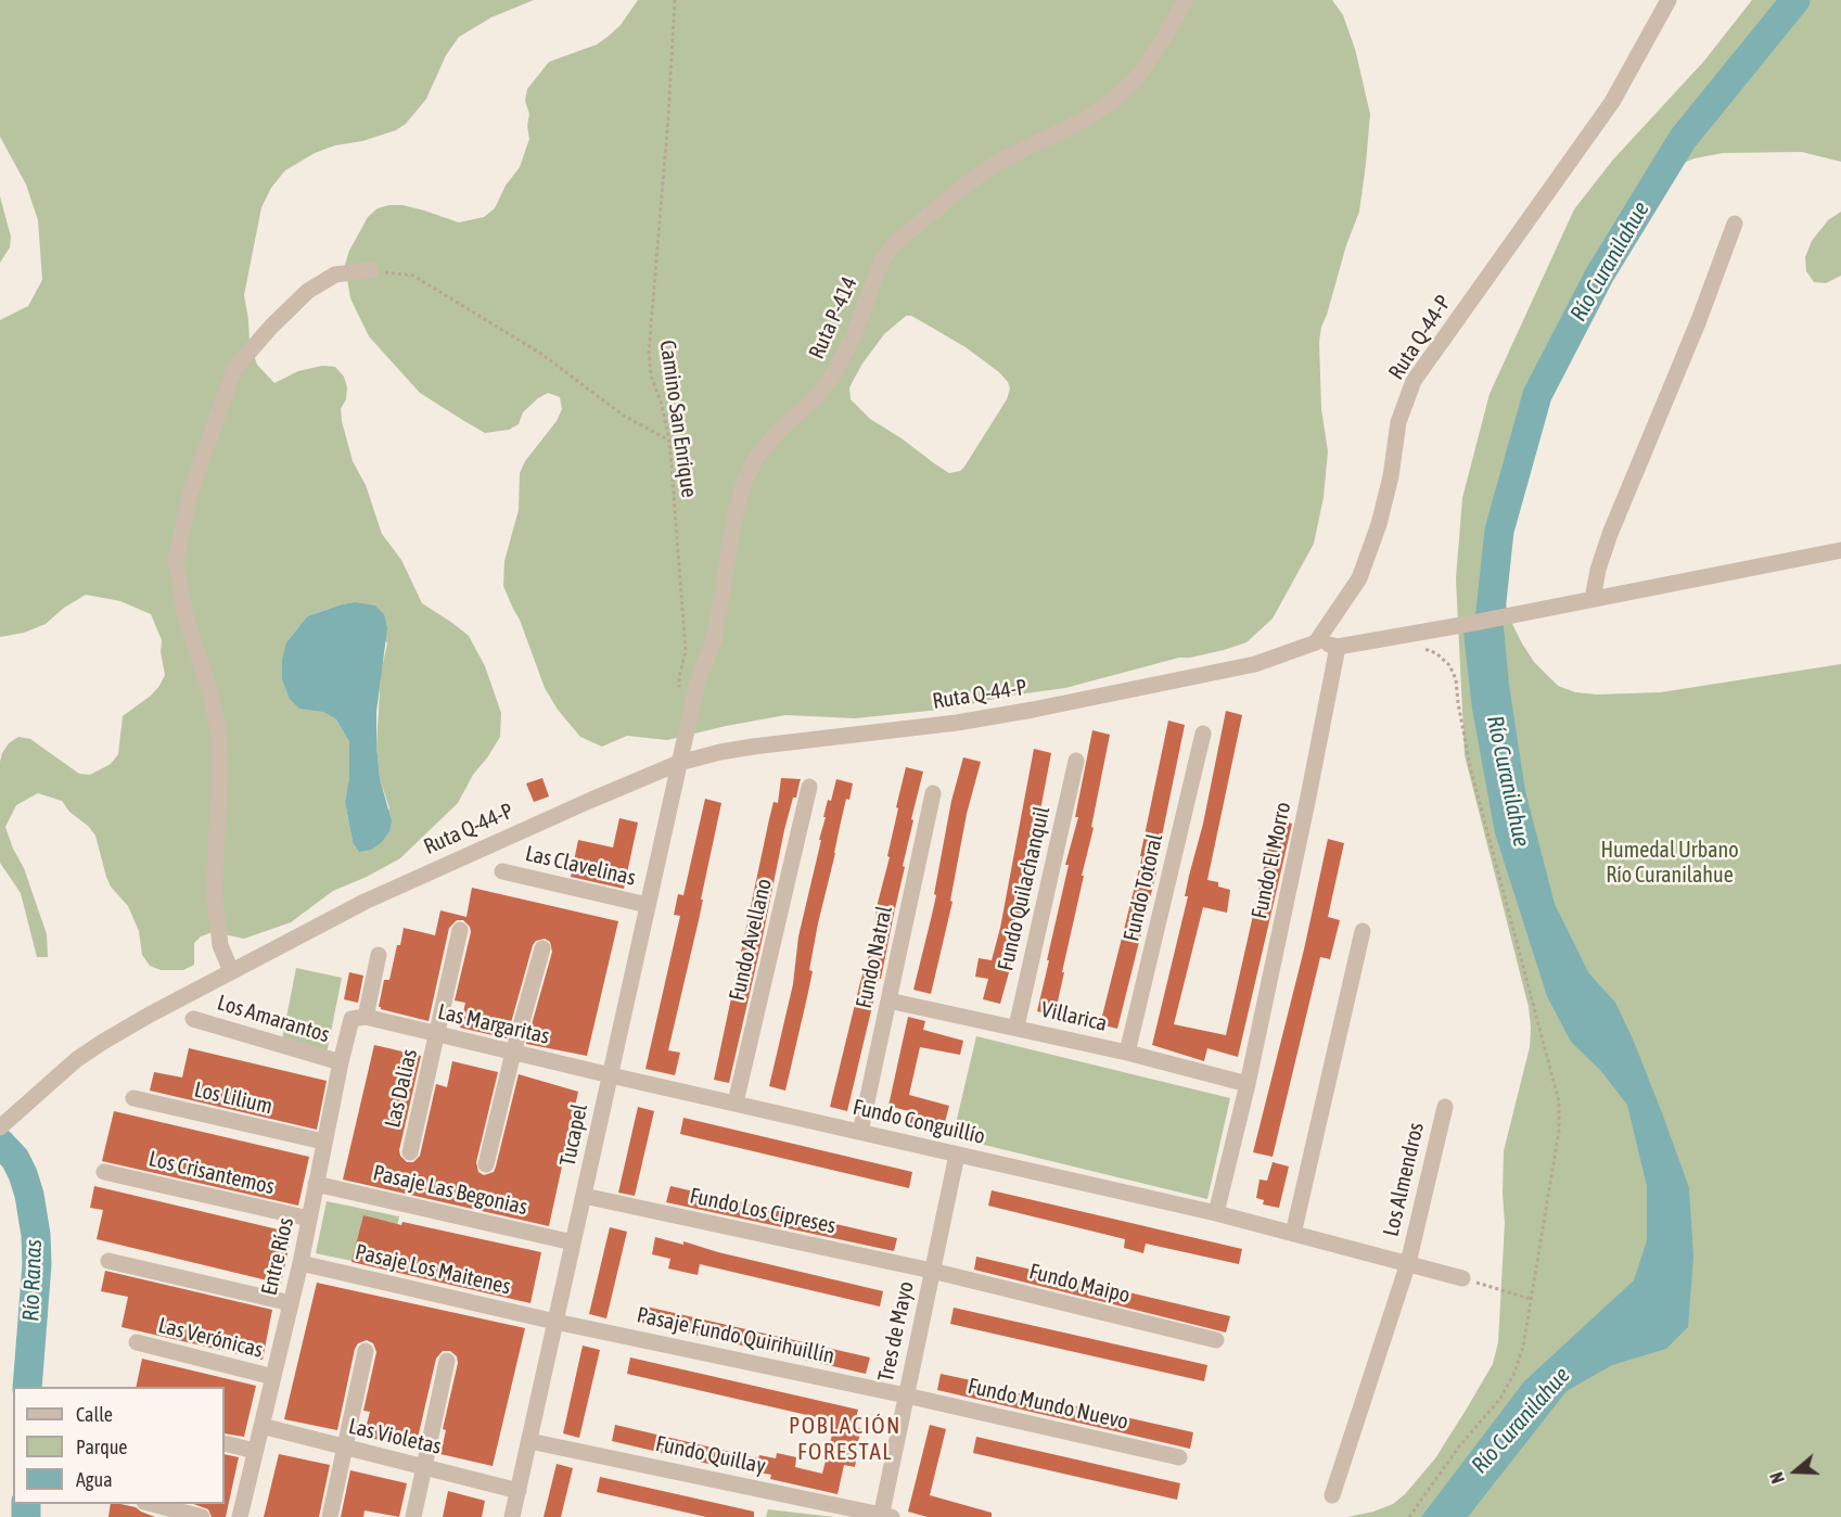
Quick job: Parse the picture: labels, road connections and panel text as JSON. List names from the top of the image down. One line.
{"streets":{"street":["Ruta P-414","Ruta Q-44-P","Fundo El Morro","Las Clavelinas","Fundo Totoral","Fundo Quilachanquil","Fundo Avellano","Fundo Natral","Villarica","Los Amarantos","Las Margaritas","Las Dalias","Los Lilium","Fundo Conguillío","Tucapel","Los Crisantemos","Los Almendros","Pasaje Las Begonias","Fundo Los Cipreses","Entre Ríos","Pasaje Los Maitenes","Fundo Maipo","Tres de Mayo","Pasaje Fundo Quirihuillín","Las Verónicas","Fundo Mundo Nuevo","Las Violetas","Fundo Quillay"],"path":["Camino San Enrique"]},"crossings":[["Ruta P-414","Ruta Q-44-P"],["Ruta P-414","Tucapel"],["Ruta Q-44-P","Tucapel"],["Fundo El Morro","Villarica"],["Las Clavelinas","Tucapel"],["Fundo Totoral","Villarica"],["Fundo Quilachanquil","Villarica"],["Fundo Avellano","Fundo Conguillío"],["Fundo Natral","Villarica"],["Fundo Natral","Fundo Conguillío"],["Los Amarantos","Entre Ríos"],["Las Margaritas","Las Dalias"],["Las Margaritas","Fundo Conguillío"],["Las Margaritas","Tucapel"],["Las Margaritas","Entre Ríos"],["Los Lilium","Entre Ríos"],["Fundo Conguillío","Tucapel"],["Fundo Conguillío","Los Almendros"],["Fundo Conguillío","Tres de Mayo"],["Tucapel","Pasaje Las Begonias"],["Tucapel","Fundo Los Cipreses"],["Tucapel","Pasaje Los Maitenes"],["Tucapel","Pasaje Fundo Quirihuillín"],["Tucapel","Las Violetas"],["Tucapel","Fundo Quillay"],["Los Crisantemos","Entre Ríos"],["Pasaje Las Begonias","Entre Ríos"],["Fundo Los Cipreses","Fundo Maipo"],["Fundo Los Cipreses","Tres de Mayo"],["Entre Ríos","Pasaje Los Maitenes"],["Entre Ríos","Las Verónicas"],["Entre Ríos","Las Violetas"],["Pasaje Los Maitenes","Pasaje Fundo Quirihuillín"],["Fundo Maipo","Tres de Mayo"],["Tres de Mayo","Pasaje Fundo Quirihuillín"],["Tres de Mayo","Fundo Mundo Nuevo"],["Tres de Mayo","Fundo Quillay"],["Pasaje Fundo Quirihuillín","Fundo Mundo Nuevo"]],"districts":["POBLACIÓN FORESTAL"],"water":["Río Curanilahue","Río Ranas"],"parks":["Humedal Urbano Río Curanilahue"],"legend":["Calle","Parque","Agua"],"north":"left"}
